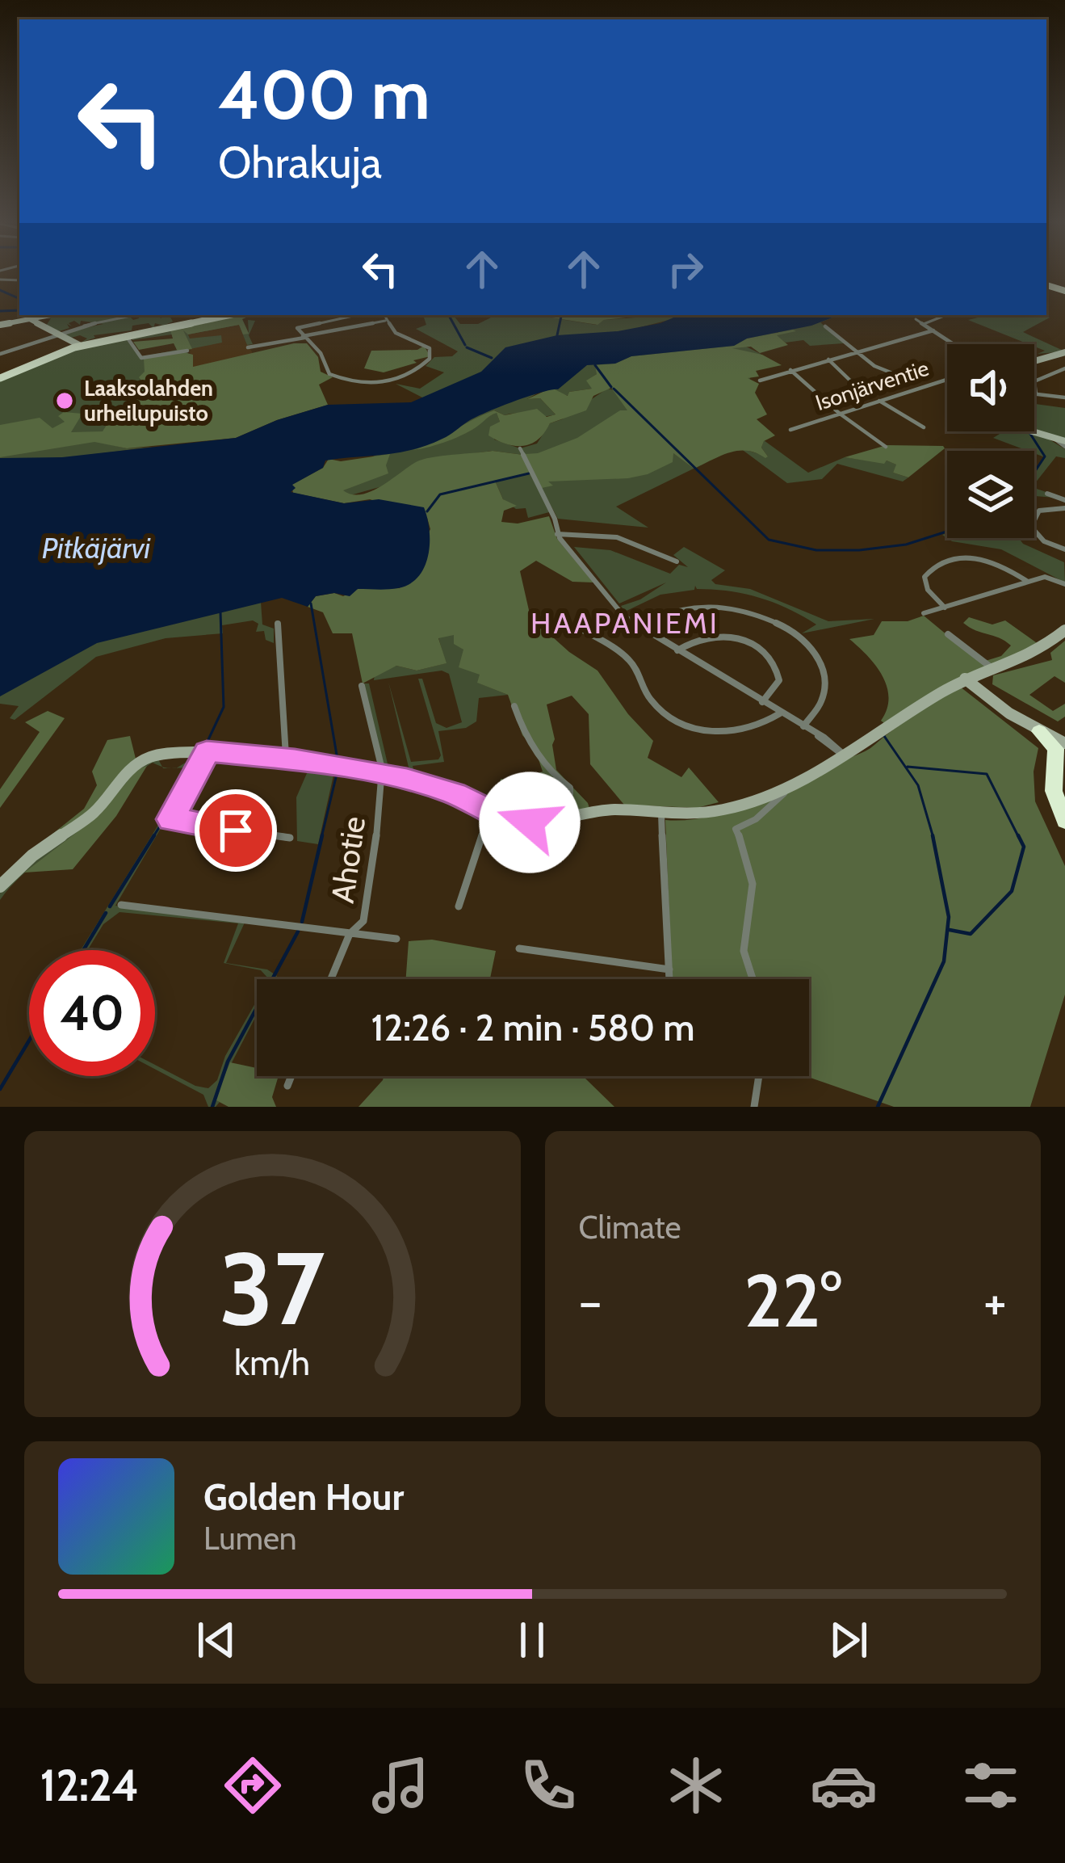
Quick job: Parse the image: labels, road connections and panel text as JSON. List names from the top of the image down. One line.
{"streets":{"street":["Isonjärventie","Ahotie"]},"districts":["HAAPANIEMI"],"water":["Pitkäjärvi"],"places":["Laaksolahden urheilupuisto"],"page":{"turn":["400 m","Ohrakuja"],"limit":"40","trip":"12:26 · 2 min · 580 m","tile":"Climate","heat":["−","22°","+"],"song":["Golden Hour","Lumen"],"tabs":"12:24","gauge":["37","km/h"]}}
